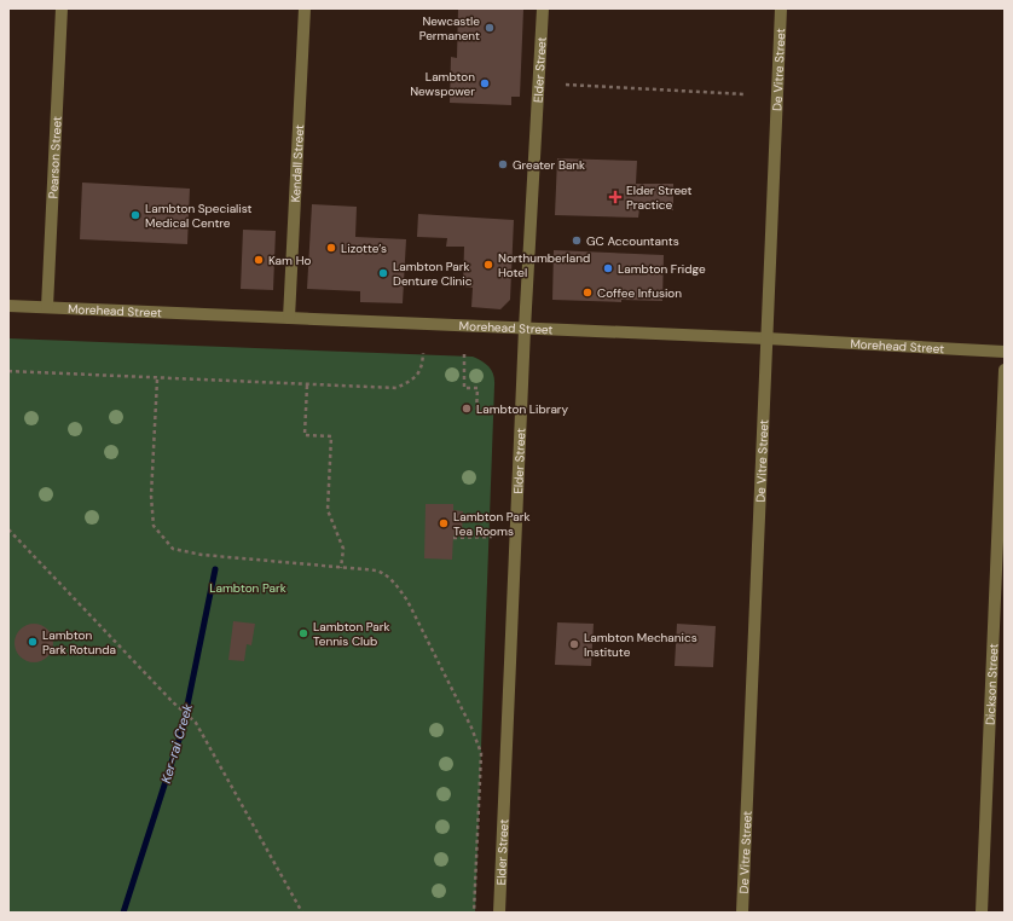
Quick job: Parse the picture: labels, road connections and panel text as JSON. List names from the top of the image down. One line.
{"streets":{"street":["Elder Street","De Vitre Street","Pearson Street","Kendall Street","Morehead Street","Dickson Street"]},"crossings":[["Elder Street","Morehead Street"],["De Vitre Street","Morehead Street"],["Pearson Street","Morehead Street"],["Kendall Street","Morehead Street"]],"water":["Ker-rai Creek"],"parks":["Lambton Park"],"places":{"other":["Newcastle Permanent","Lambton Newspower","Greater Bank","Lambton Specialist Medical Centre","GC Accountants","Lizotte’s","Kam Ho","Northumberland Hotel","Lambton Fridge","Lambton Park Denture Clinic","Coffee Infusion","Lambton Library","Lambton Park Tea Rooms","Lambton Park Tennis Club","Lambton Park Rotunda","Lambton Mechanics Institute"],"health":["Elder Street Practice"]}}
